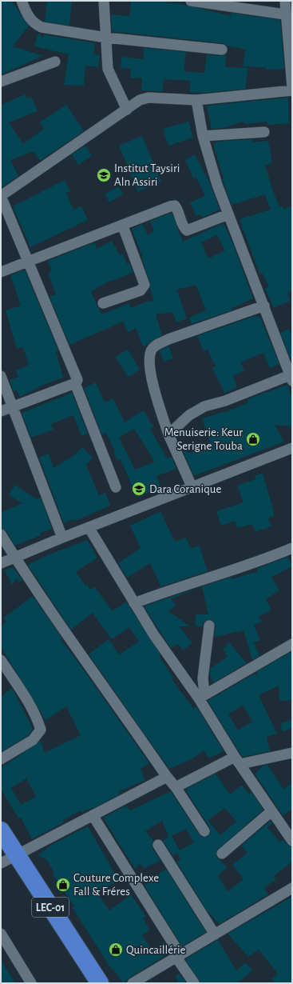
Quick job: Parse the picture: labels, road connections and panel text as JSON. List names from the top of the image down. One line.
{"streets":{"highway":["LEC-01"]},"places":{"school or university":["Institut Taysiri Aln Assiri","Dara Coranique"],"shop":["Menuiserie: Keur Serigne Touba","Couture Complexe Fall & Fréres","Quincaillérie"]}}
